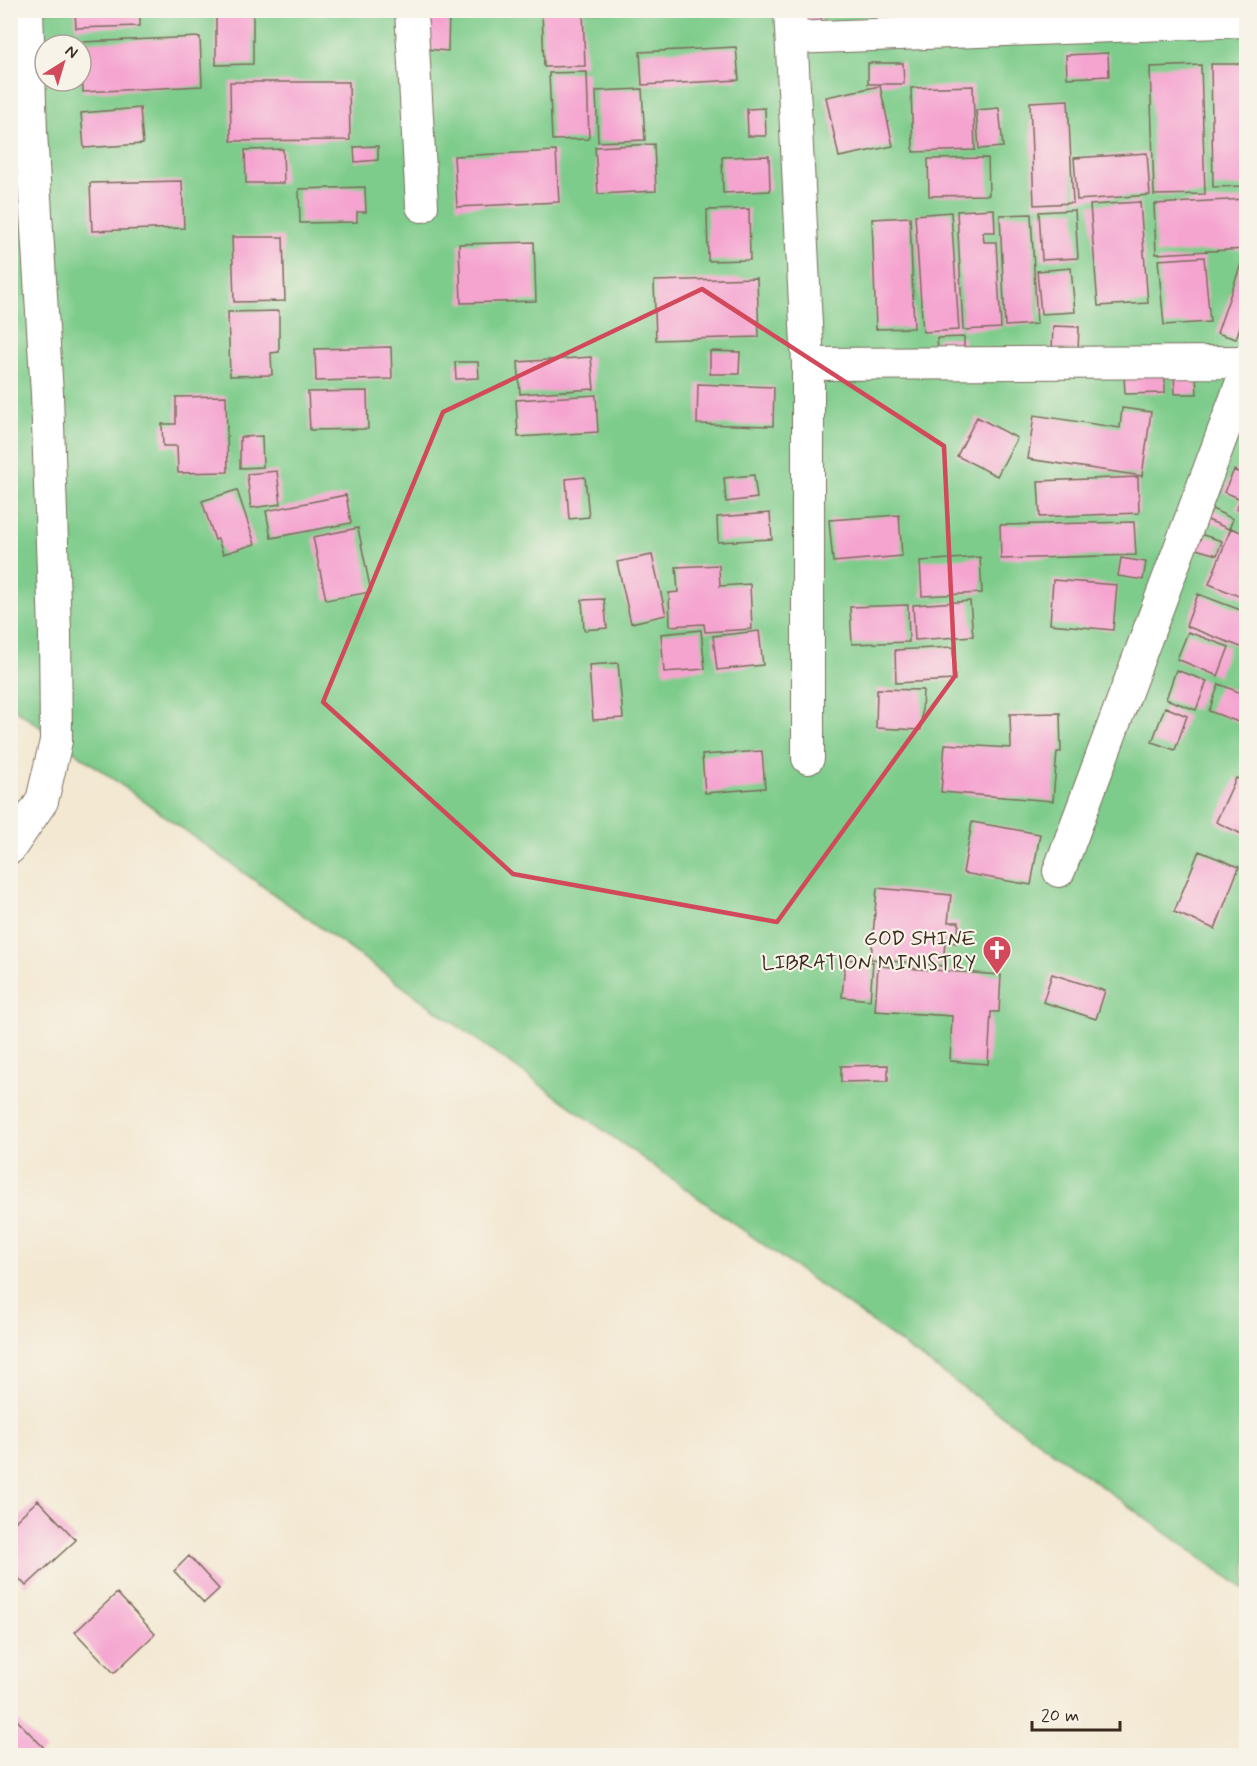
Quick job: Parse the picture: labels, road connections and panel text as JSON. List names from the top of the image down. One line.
{"places":{"church":["GOD SHINE LIBRATION MINISTRY"]},"scale_bar":"20 m","north":"top right"}
